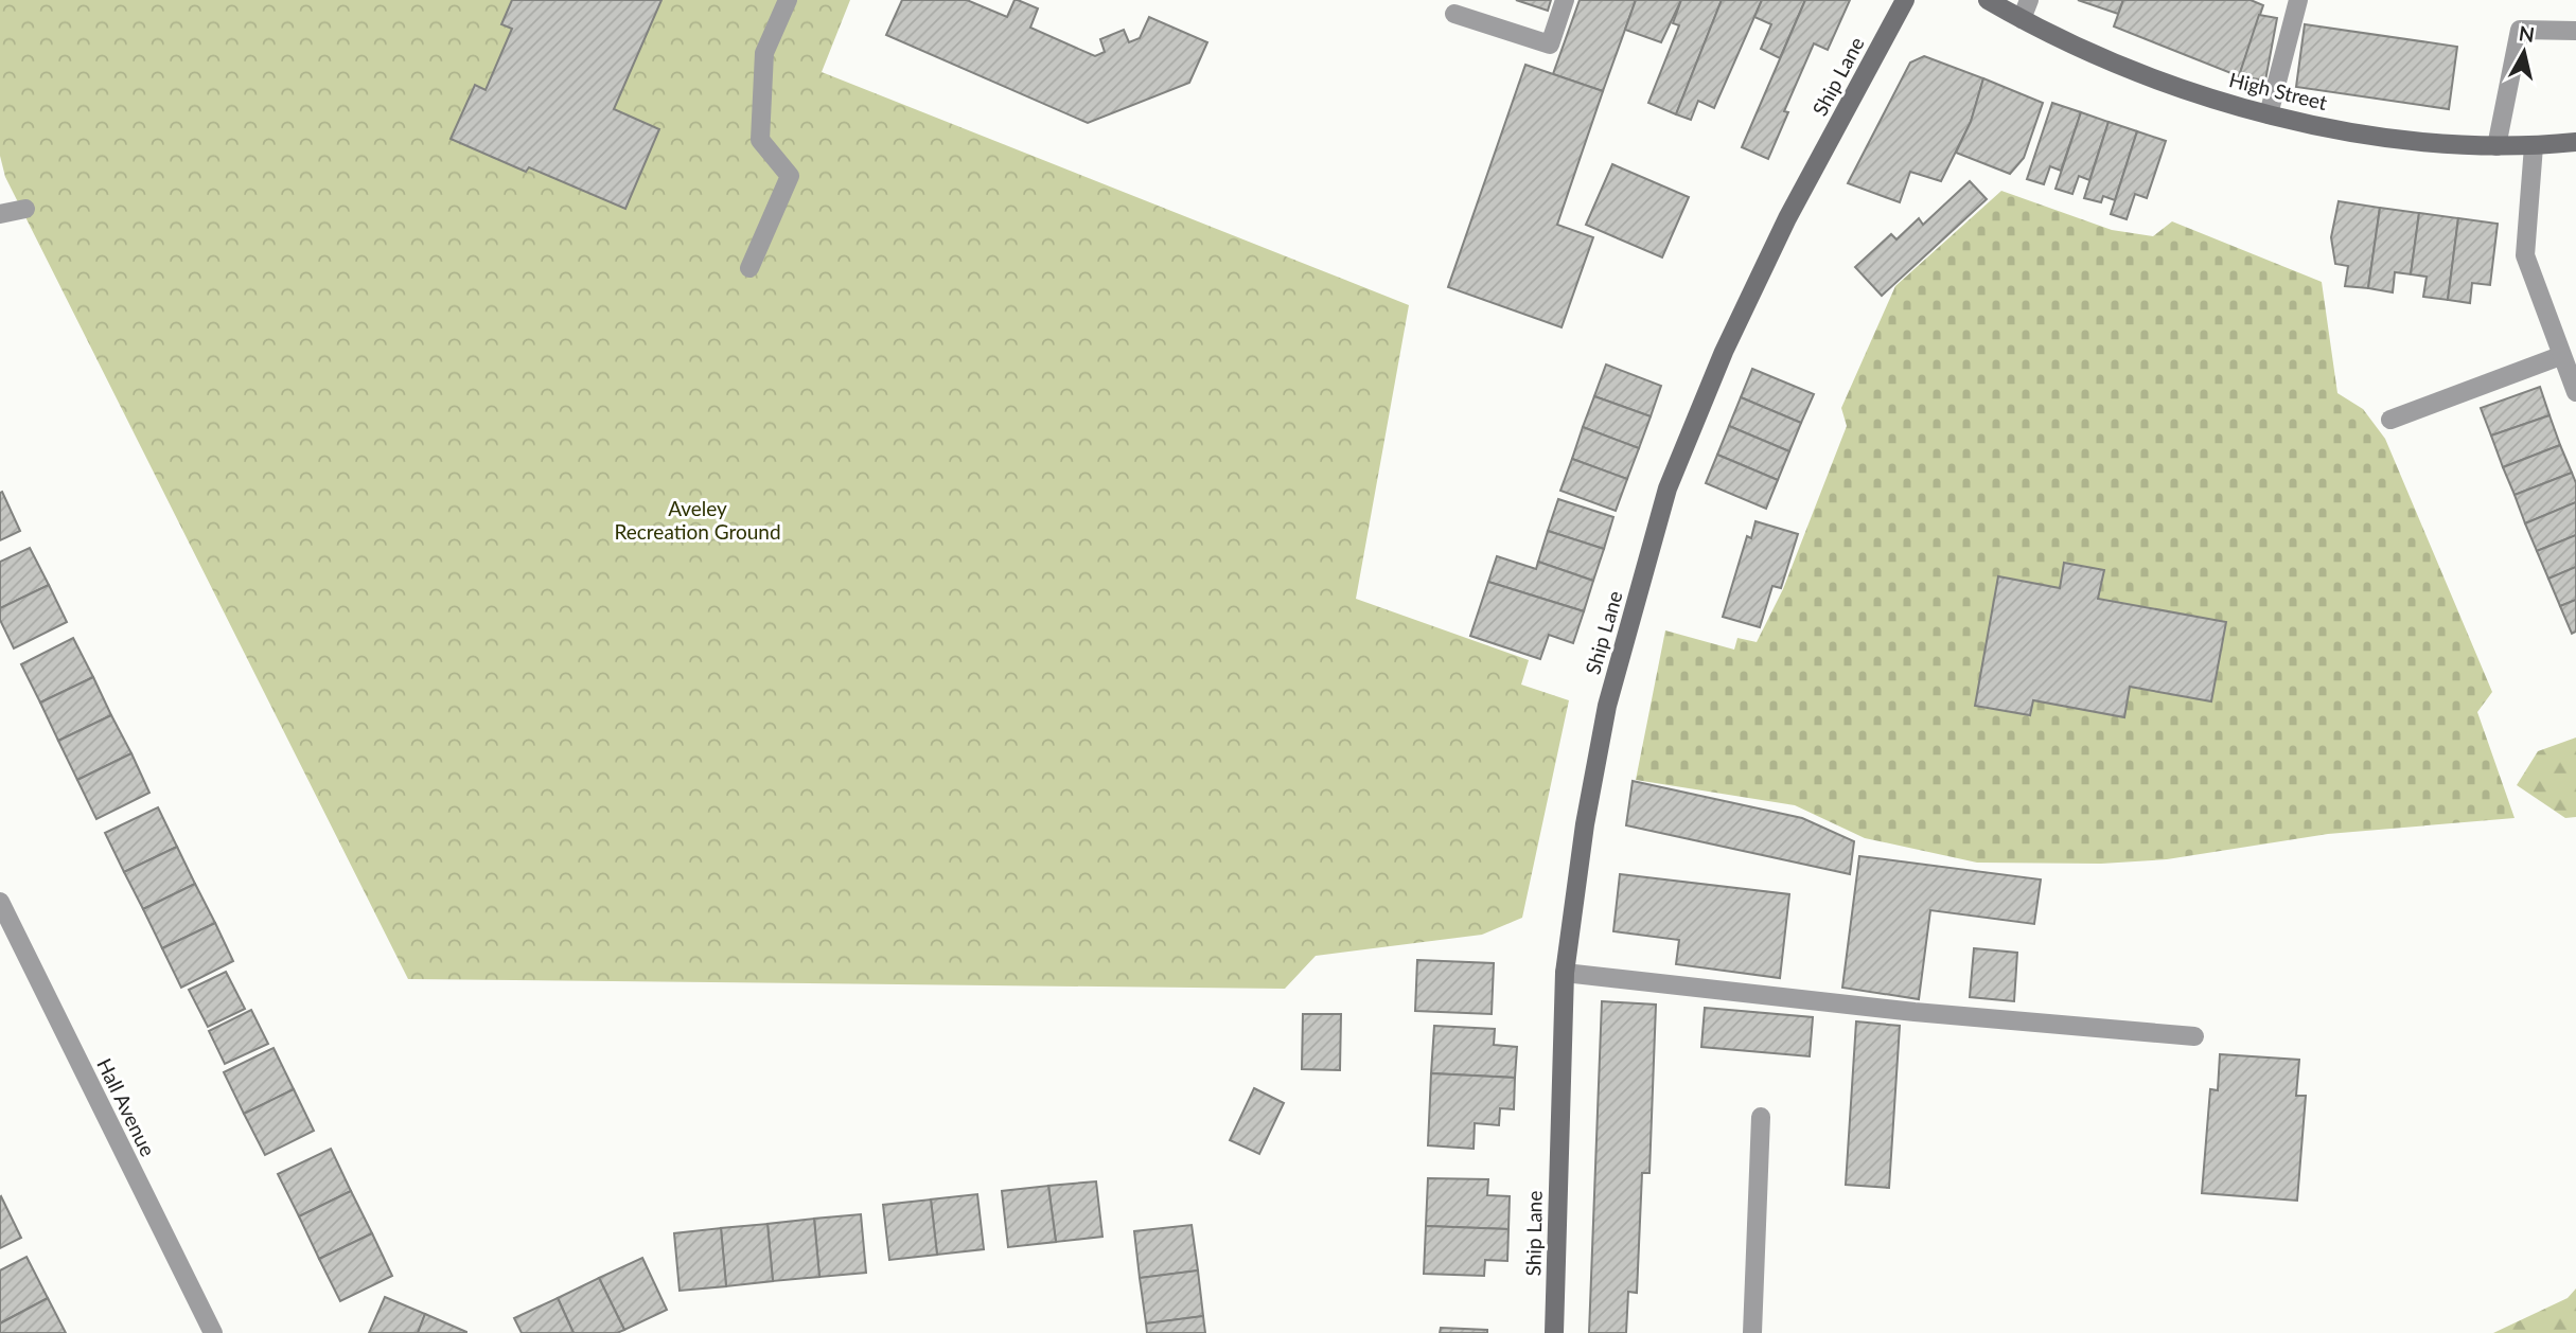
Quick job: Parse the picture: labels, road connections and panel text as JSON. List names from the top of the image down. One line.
{"streets":{"street":["Ship Lane","High Street","Hall Avenue"]},"parks":["Aveley Recreation Ground"],"north":"top"}
